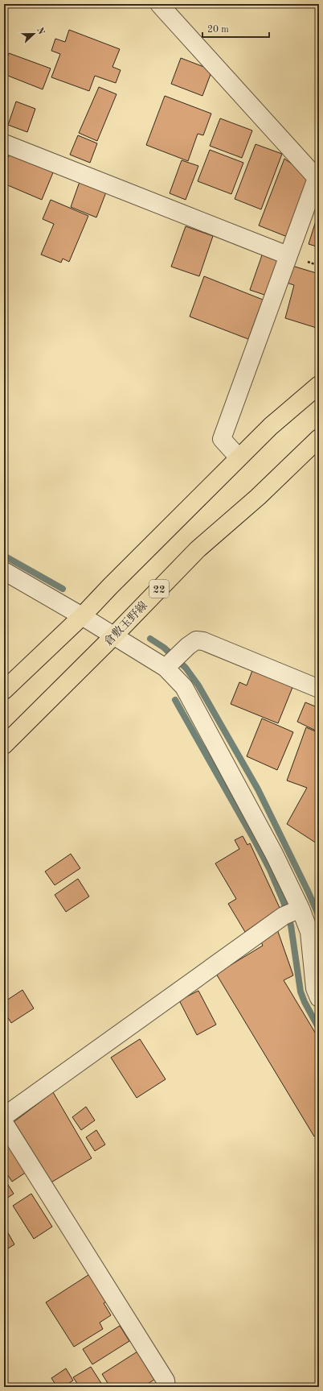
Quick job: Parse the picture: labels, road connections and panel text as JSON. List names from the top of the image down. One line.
{"streets":{"main road":["22","倉敷玉野線"]},"scale_bar":"20 m","north":"right"}
